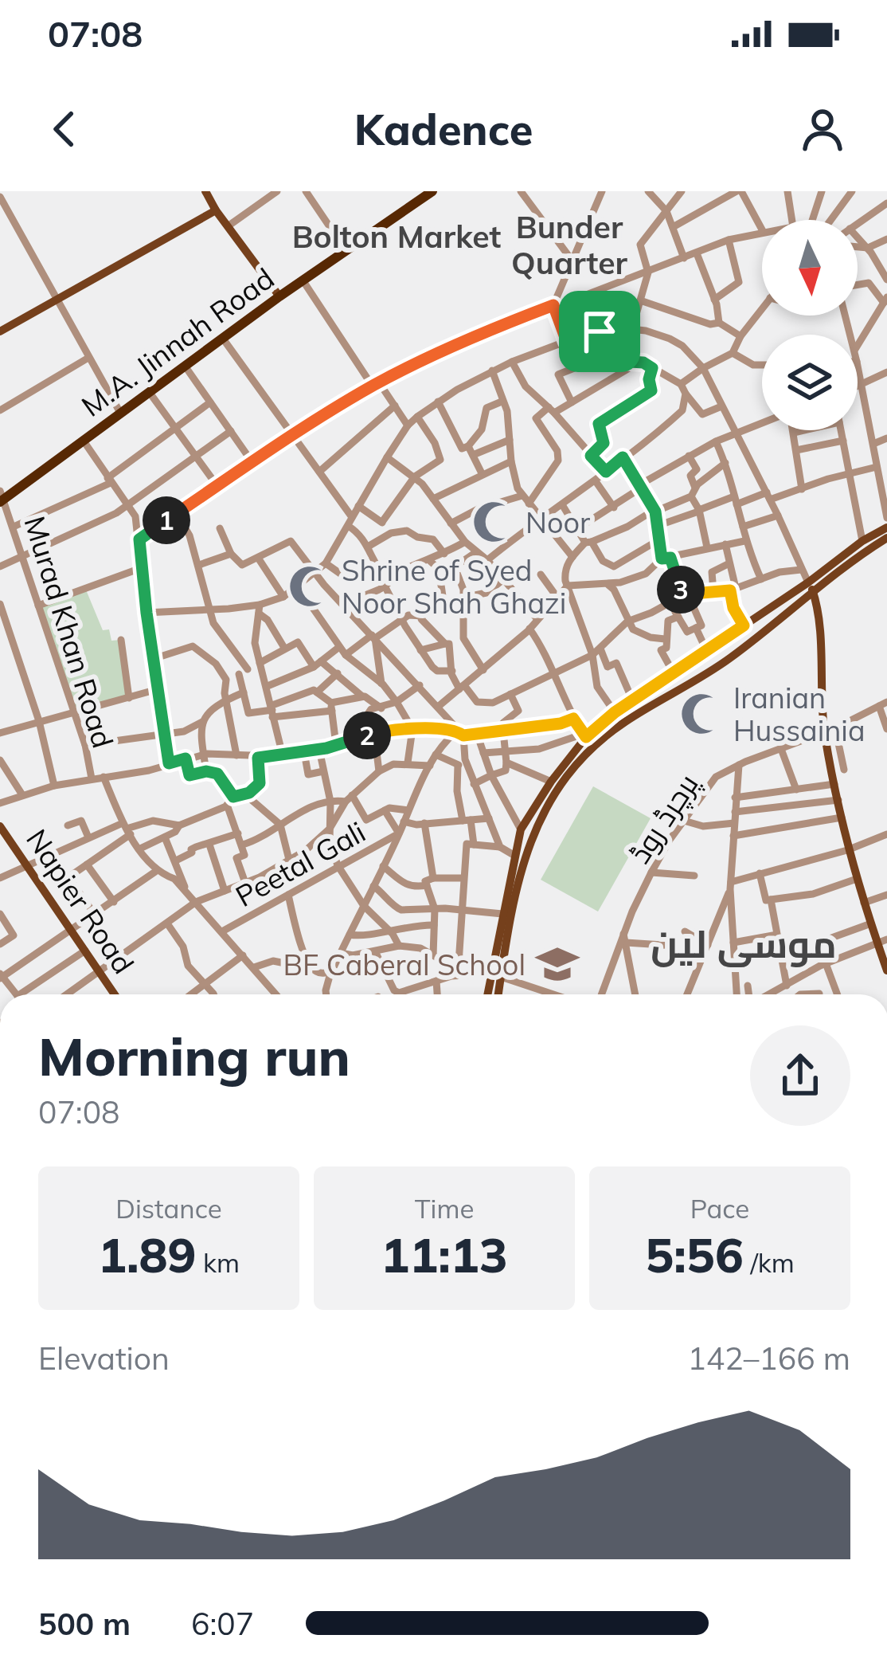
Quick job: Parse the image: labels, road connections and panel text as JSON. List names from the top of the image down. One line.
{"streets":{"highway":["M.A. Jinnah Road"],"main road":["Napier Road"],"street":["Murad Khan Road","پرچرڈ روڈ","Peetal Gali"]},"crossings":[["M.A. Jinnah Road","Murad Khan Road"]],"districts":["Bunder Quarter","Bolton Market","موسی لین"],"places":{"mosque":["Noor","Shrine of Syed Noor Shah Ghazi","Iranian Hussainia"],"school or university":["BF Caberal School"]},"north":"bottom","page":{"status":"07:08","header":"Kadence","pins":["1","3","2"],"heading":["Morning run","07:08"],"stats":[["Distance","1.89 km"],["Time","11:13"],["Pace","5:56 /km"]],"chart":["Elevation","142–166 m"],"list":[{"name":"500 m","note":"6:07"}]}}
